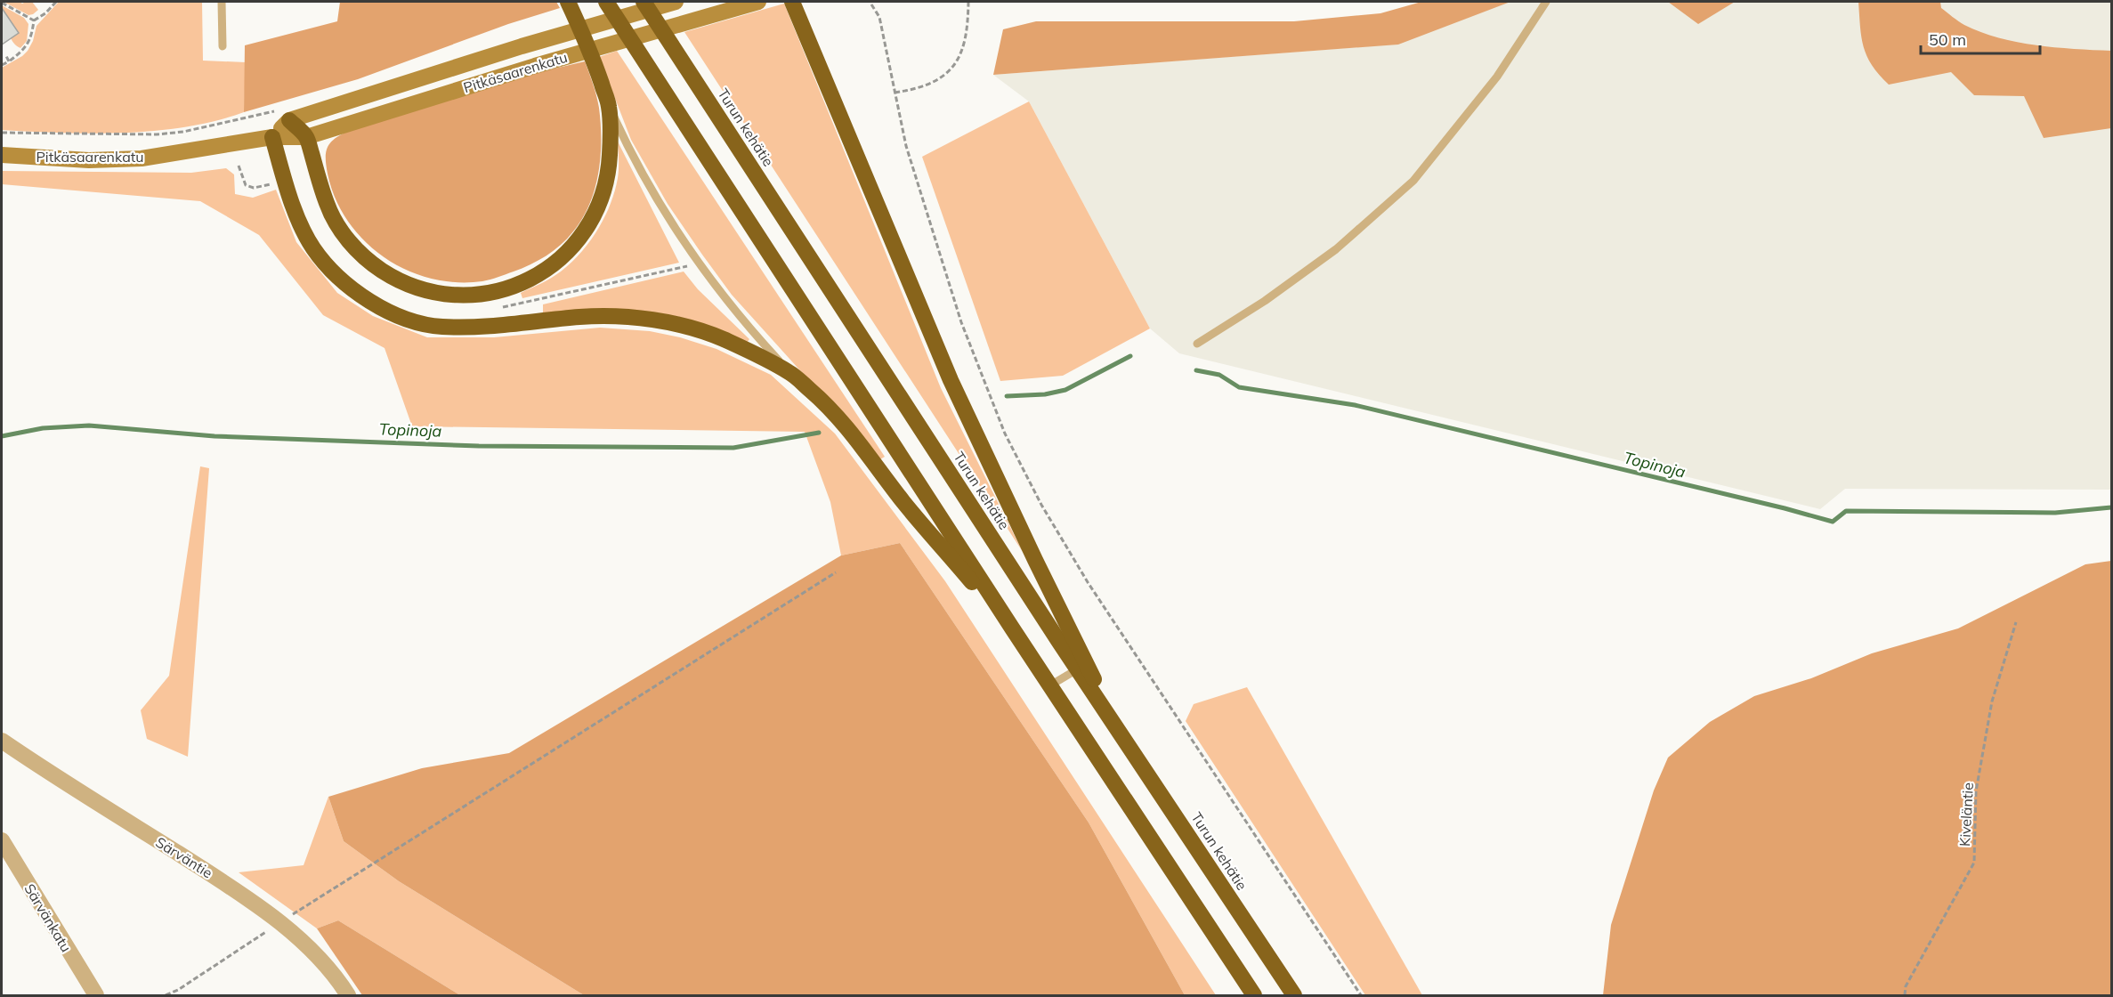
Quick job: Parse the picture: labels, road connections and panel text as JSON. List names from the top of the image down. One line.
{"streets":{"highway":["Turun kehätie"],"street":["Pitkäsaarenkatu","Särväntie","Särvänkatu"],"path":["Kiveläntie"]},"water":["Topinoja"],"scale_bar":"50 m"}
